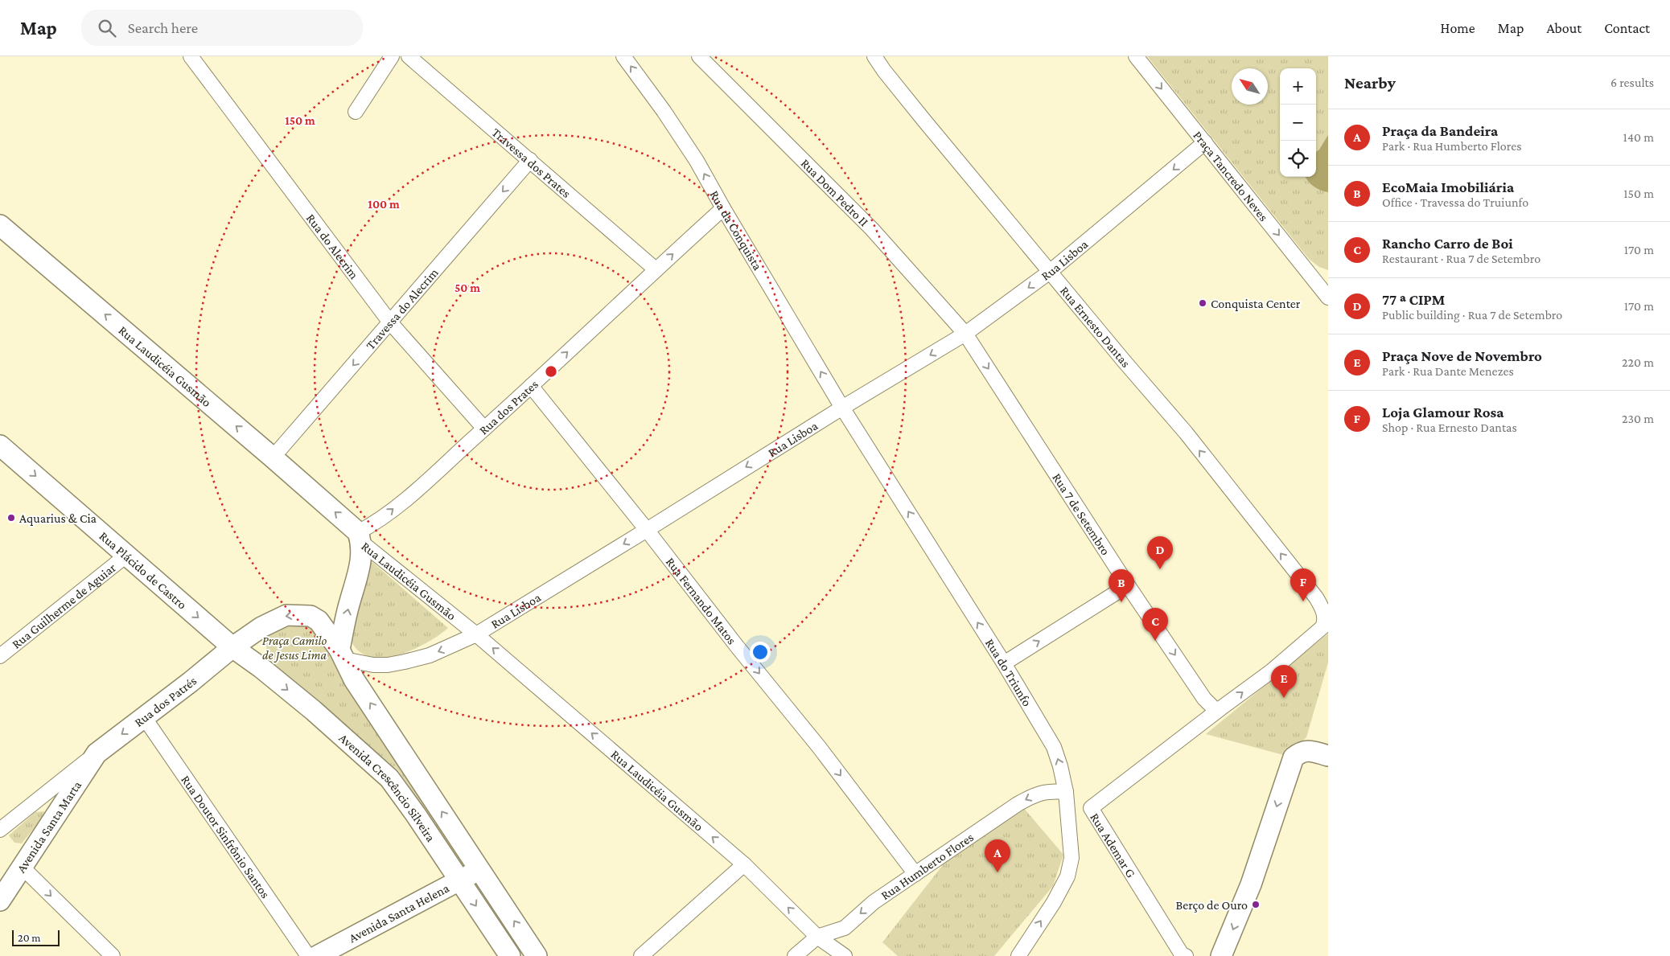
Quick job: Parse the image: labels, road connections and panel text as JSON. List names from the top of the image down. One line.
{"streets":{"main road":["Rua Laudicéia Gusmão","Rua Plácido de Castro","Rua dos Patrés","Avenida Crescêncio Silveira","Avenida Santa Marta","Avenida Santa Helena"],"street":["Travessa dos Prates","Praça Tancredo Neves","Rua Dom Pedro II","Rua da Conquista","Rua do Alecrim","Rua Lisboa","Travessa do Alecrim","Rua Ernesto Dantas","Rua dos Prates","Rua 7 de Setembro","Rua Fernando Matos","Rua Guilherme de Aguiar","Rua do Triunfo","Rua Doutor Sinfrônio Santos","Rua Ademar G","Rua Humberto Flores"]},"crossings":[["Travessa dos Prates","Travessa do Alecrim"],["Travessa dos Prates","Rua dos Prates"],["Praça Tancredo Neves","Rua Lisboa"],["Rua Dom Pedro II","Rua Lisboa"],["Rua Dom Pedro II","Rua 7 de Setembro"],["Rua da Conquista","Rua Lisboa"],["Rua da Conquista","Rua dos Prates"],["Rua da Conquista","Rua do Triunfo"],["Rua do Alecrim","Travessa do Alecrim"],["Rua do Alecrim","Rua dos Prates"],["Rua Lisboa","Rua Ernesto Dantas"],["Rua Lisboa","Rua Laudicéia Gusmão"],["Rua Lisboa","Rua 7 de Setembro"],["Rua Lisboa","Rua Fernando Matos"],["Rua Lisboa","Rua do Triunfo"],["Rua Lisboa","Avenida Crescêncio Silveira"],["Travessa do Alecrim","Rua Laudicéia Gusmão"],["Rua Laudicéia Gusmão","Rua dos Prates"],["Rua Laudicéia Gusmão","Rua Humberto Flores"],["Rua dos Prates","Rua Fernando Matos"],["Rua 7 de Setembro","Rua Ademar G"],["Rua Plácido de Castro","Rua Guilherme de Aguiar"],["Rua Plácido de Castro","Rua dos Patrés"],["Rua Plácido de Castro","Avenida Crescêncio Silveira"],["Rua Fernando Matos","Rua Humberto Flores"],["Rua do Triunfo","Rua Humberto Flores"],["Rua dos Patrés","Avenida Crescêncio Silveira"],["Rua dos Patrés","Avenida Santa Marta"],["Rua dos Patrés","Rua Doutor Sinfrônio Santos"],["Avenida Crescêncio Silveira","Avenida Santa Helena"]],"one_way":["Praça Tancredo Neves","Rua da Conquista","Rua Lisboa","Travessa do Alecrim","Rua Ernesto Dantas","Rua Laudicéia Gusmão","Rua dos Prates","Rua 7 de Setembro","Rua Plácido de Castro","Rua Fernando Matos","Rua do Triunfo","Rua Humberto Flores"],"parks":["Praça Camilo de Jesus Lima"],"places":["Conquista Center","Aquarius & Cia","Berço de Ouro"],"scale_bar":"20 m","north":"top left","page":{"header":"Map","search":"Search here","nav":["Home","Map","About","Contact"],"heading":["Nearby","6 results"],"map_buttons":["+","−"],"list":[{"mark":"A","name":"Praça da Bandeira","note":"Park · Rua Humberto Flores","value":"140 m"},{"mark":"B","name":"EcoMaia Imobiliária","note":"Office · Travessa do Truiunfo","value":"150 m"},{"mark":"C","name":"Rancho Carro de Boi","note":"Restaurant · Rua 7 de Setembro","value":"170 m"},{"mark":"D","name":"77 ª CIPM","note":"Public building · Rua 7 de Setembro","value":"170 m"},{"mark":"E","name":"Praça Nove de Novembro","note":"Park · Rua Dante Menezes","value":"220 m"},{"mark":"F","name":"Loja Glamour Rosa","note":"Shop · Rua Ernesto Dantas","value":"230 m"}],"pins":["D","F","B","C","E","A"],"scale":"20 m"},"rings":["150 m","100 m","50 m"]}
